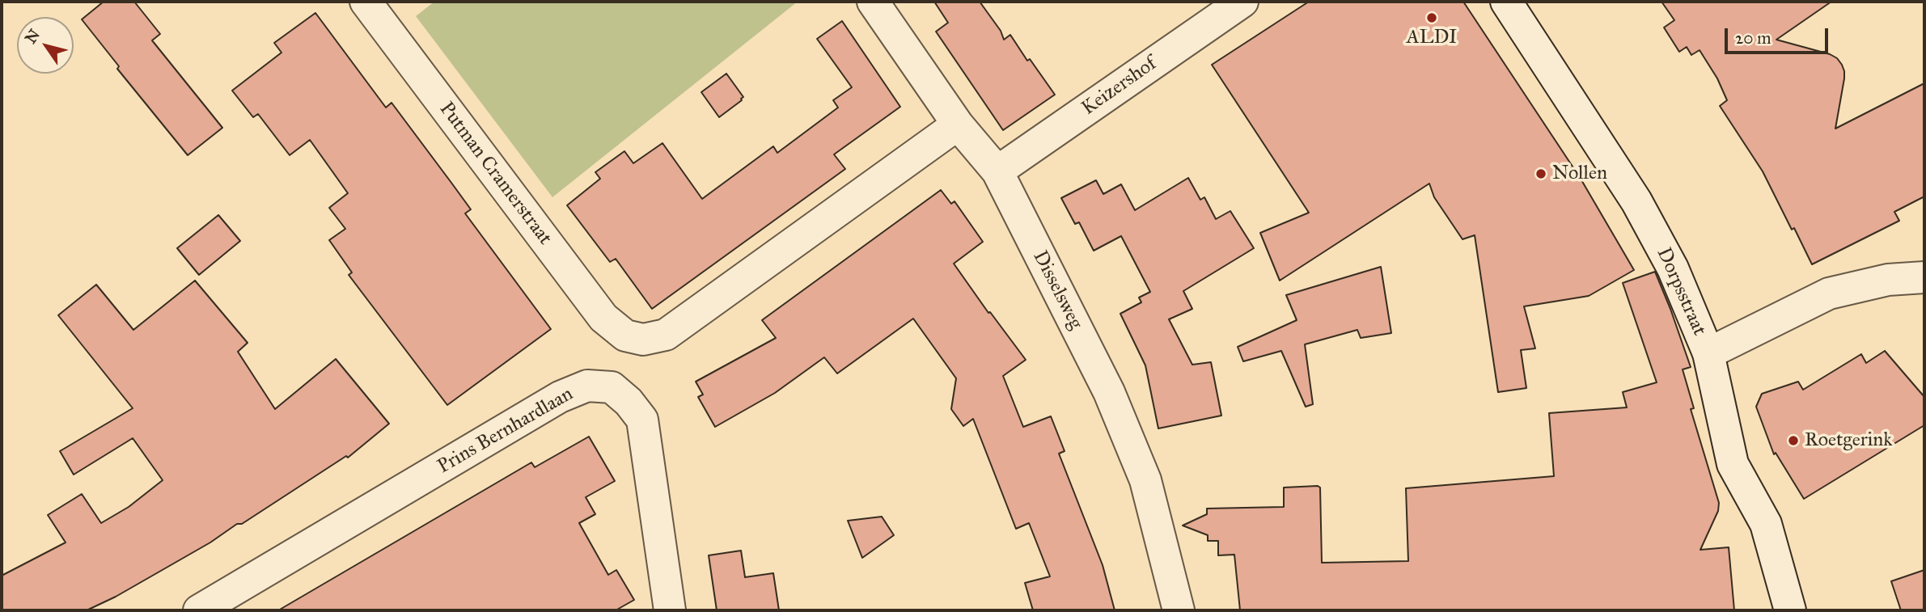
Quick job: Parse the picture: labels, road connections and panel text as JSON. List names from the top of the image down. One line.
{"streets":{"street":["Keizershof","Putman Cramerstraat","Disselsweg","Dorpsstraat","Prins Bernhardlaan"]},"crossings":[["Keizershof","Disselsweg"],["Putman Cramerstraat","Disselsweg"]],"places":["ALDI","Nollen","Roetgerink"],"scale_bar":"20 m","north":"top left"}
